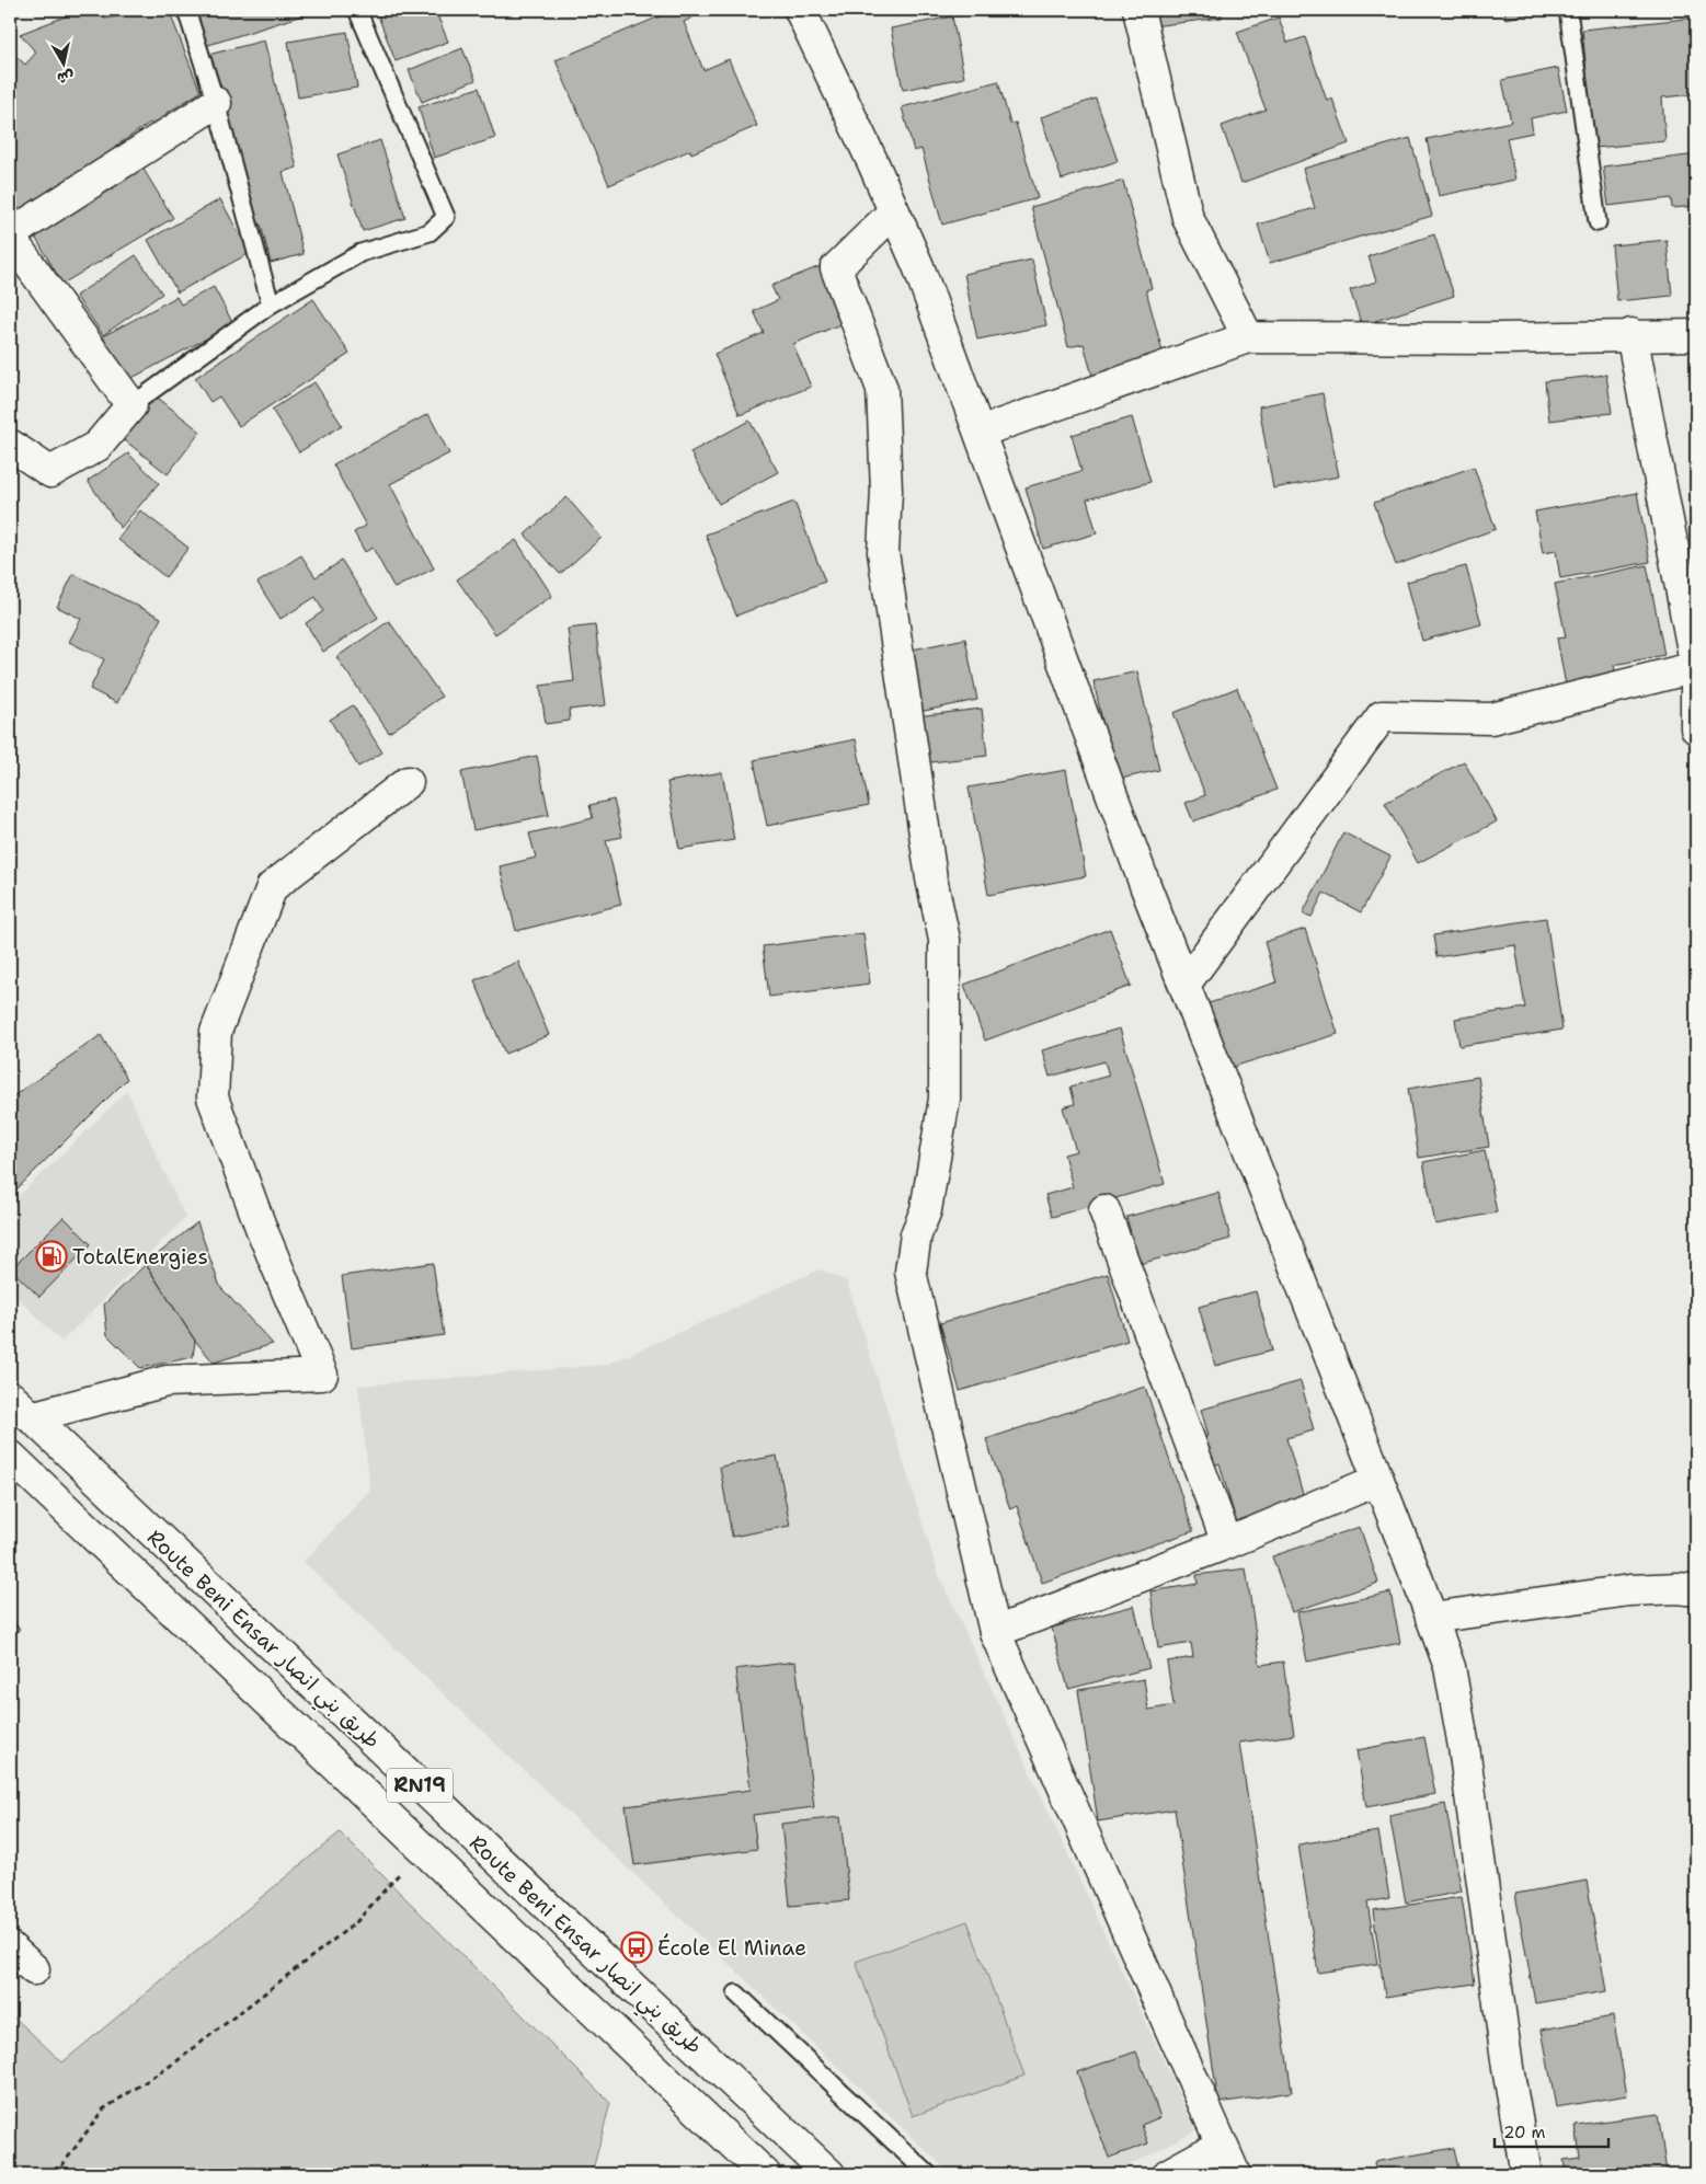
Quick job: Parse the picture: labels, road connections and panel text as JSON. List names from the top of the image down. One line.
{"streets":{"main road":["Route Beni Ensar طريق بني انصار","RN19"]},"places":{"fuel station":["TotalEnergies"],"bus stop":["École El Minae"]},"scale_bar":"20 m","north":"bottom"}
